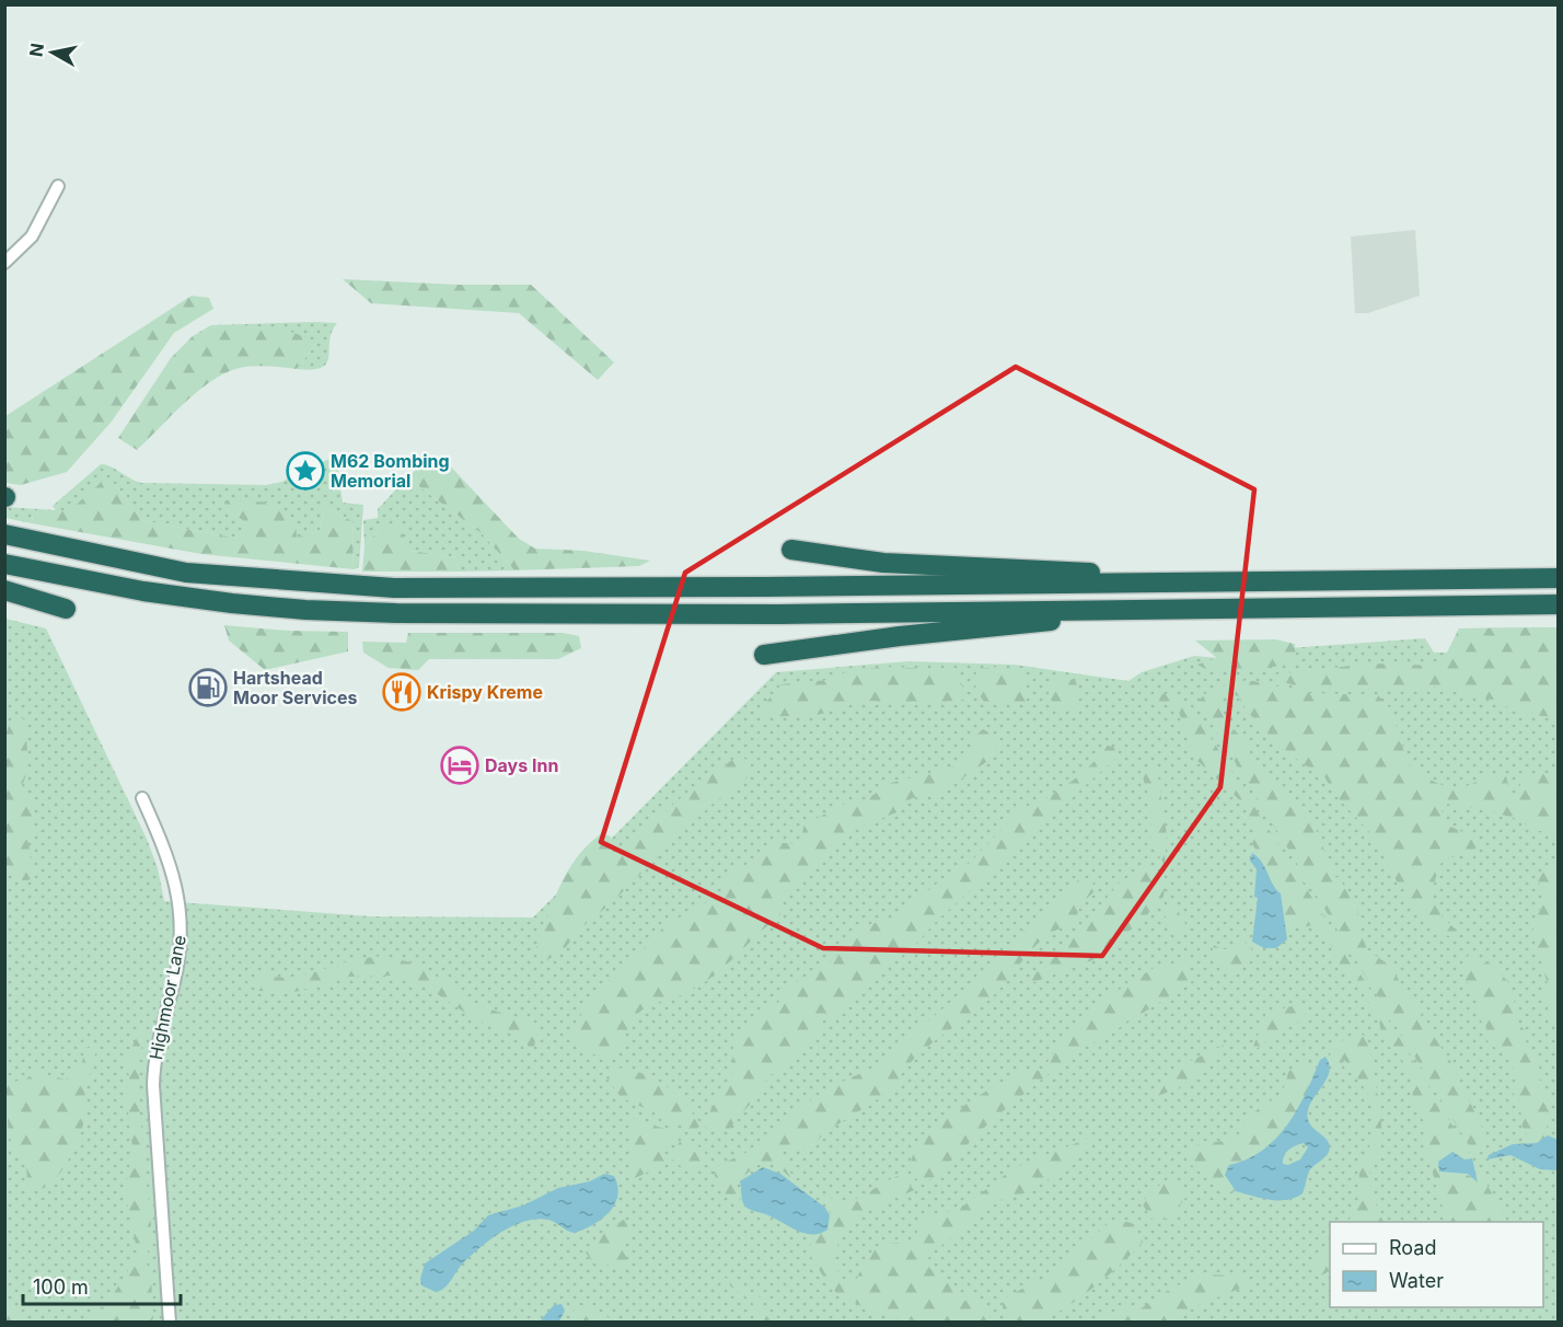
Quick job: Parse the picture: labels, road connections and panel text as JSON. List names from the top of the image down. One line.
{"streets":{"street":["Highmoor Lane"]},"places":{"place":["M62 Bombing Memorial"],"fuel station":["Hartshead Moor Services"],"restaurant":["Krispy Kreme"],"hotel":["Days Inn"]},"legend":["Road","Water"],"scale_bar":"100 m","north":"left"}
